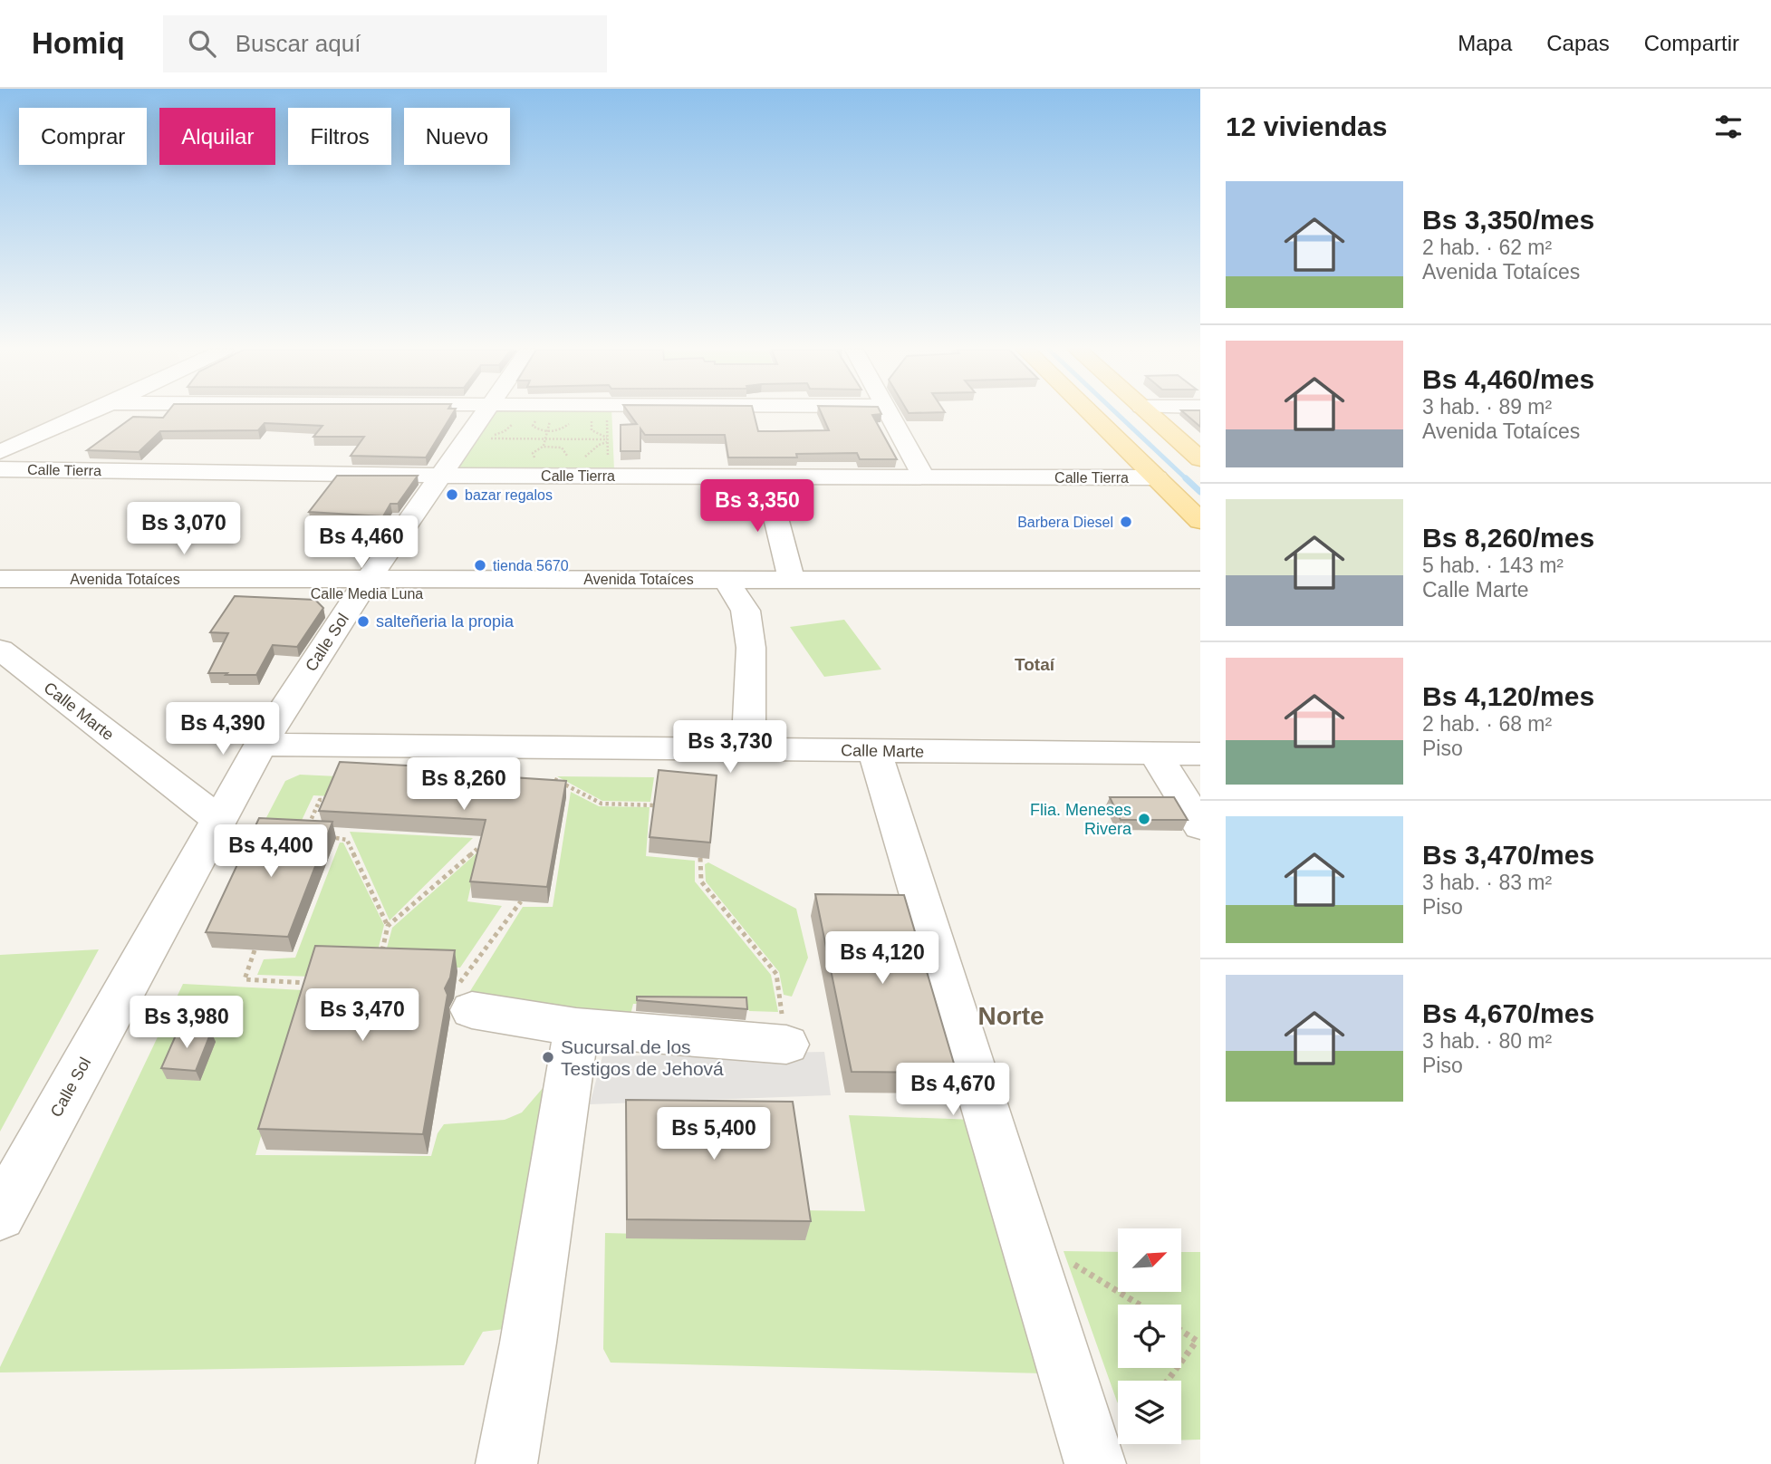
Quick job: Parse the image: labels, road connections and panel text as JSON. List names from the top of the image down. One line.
{"streets":{"street":["Calle Tierra","Calle Media Luna","Calle Sol","Calle Marte"]},"crossings":[["Calle Tierra","Calle Sol"],["Calle Media Luna","Calle Sol"],["Calle Sol","Calle Marte"]],"districts":["Totaí","Norte"],"places":["bazar regalos","Barbera Diesel","tienda 5670","salteñeria la propia","Flia. Meneses Rivera","Sucursal de los Testigos de Jehová"],"north":"top right","page":{"header":"Homiq","search":"Buscar aquí","nav":["Mapa","Capas","Compartir"],"heading":"12 viviendas","chip":["Comprar","Alquilar","Filtros","Nuevo"],"list":[{"name":"Bs 3,350/mes","note":"2 hab. · 62 m² · Avenida Totaíces"},{"name":"Bs 4,460/mes","note":"3 hab. · 89 m² · Avenida Totaíces"},{"name":"Bs 8,260/mes","note":"5 hab. · 143 m² · Calle Marte"},{"name":"Bs 4,120/mes","note":"2 hab. · 68 m² · Piso"},{"name":"Bs 3,470/mes","note":"3 hab. · 83 m² · Piso"},{"name":"Bs 4,670/mes","note":"3 hab. · 80 m² · Piso"}],"price":["Bs 3,350","Bs 3,070","Bs 4,460","Bs 4,390","Bs 3,730","Bs 8,260","Bs 4,400","Bs 4,120","Bs 3,470","Bs 3,980","Bs 4,670","Bs 5,400"]}}
